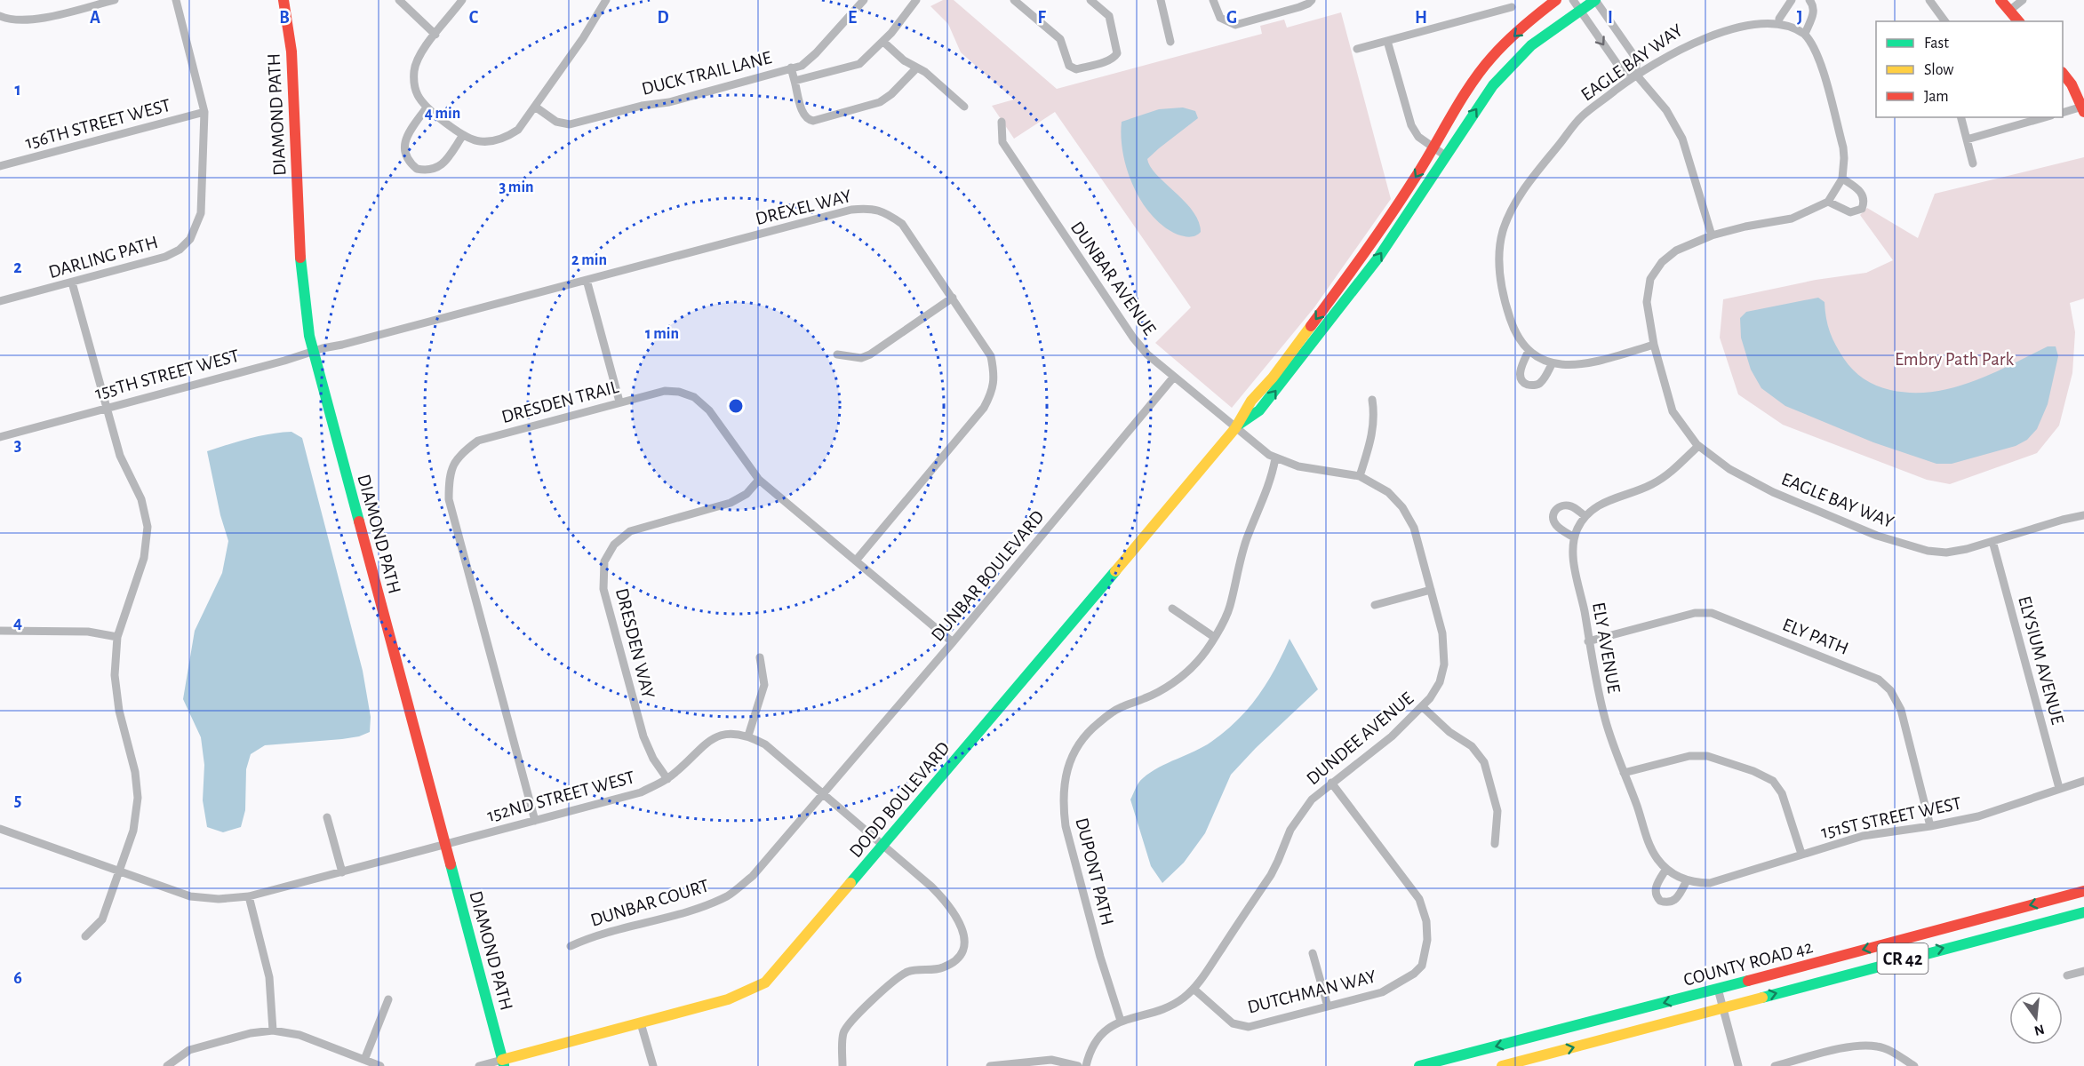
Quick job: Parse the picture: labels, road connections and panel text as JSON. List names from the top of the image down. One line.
{"streets":{"main road":["DIAMOND PATH","DODD BOULEVARD","CR 42","COUNTY ROAD 42"],"street":["EAGLE BAY WAY","DUCK TRAIL LANE","156TH STREET WEST","DREXEL WAY","DARLING PATH","DUNBAR AVENUE","155TH STREET WEST","DRESDEN TRAIL","DUNBAR BOULEVARD","ELY PATH","DRESDEN WAY","ELY AVENUE","ELYSIUM AVENUE","DUNDEE AVENUE","152ND STREET WEST","151ST STREET WEST","DUPONT PATH","DUNBAR COURT","DUTCHMAN WAY"]},"crossings":[["EAGLE BAY WAY","ELYSIUM AVENUE"],["DIAMOND PATH","155TH STREET WEST"],["DIAMOND PATH","152ND STREET WEST"],["DIAMOND PATH","DODD BOULEVARD"],["156TH STREET WEST","DARLING PATH"],["DREXEL WAY","155TH STREET WEST"],["DREXEL WAY","DRESDEN TRAIL"],["DUNBAR AVENUE","DUNBAR BOULEVARD"],["DUNBAR AVENUE","DUNDEE AVENUE"],["DUNBAR AVENUE","DODD BOULEVARD"],["DRESDEN TRAIL","DUNBAR BOULEVARD"],["DRESDEN TRAIL","DRESDEN WAY"],["DRESDEN TRAIL","152ND STREET WEST"],["DUNBAR BOULEVARD","DUNBAR COURT"],["ELY PATH","ELY AVENUE"],["ELY PATH","151ST STREET WEST"],["DRESDEN WAY","152ND STREET WEST"],["ELY AVENUE","151ST STREET WEST"],["ELYSIUM AVENUE","151ST STREET WEST"],["DUNDEE AVENUE","DODD BOULEVARD"],["DUNDEE AVENUE","DUPONT PATH"],["DUNDEE AVENUE","DUTCHMAN WAY"]],"parks":["Embry Path Park"],"legend":["Fast","Slow","Jam"],"north":"bottom","grid":{"columns":["A","B","C","D","E","F","G","H","I","J"],"rows":["1","2","3","4","5","6"]},"rings":["4 min","3 min","2 min","1 min"]}
